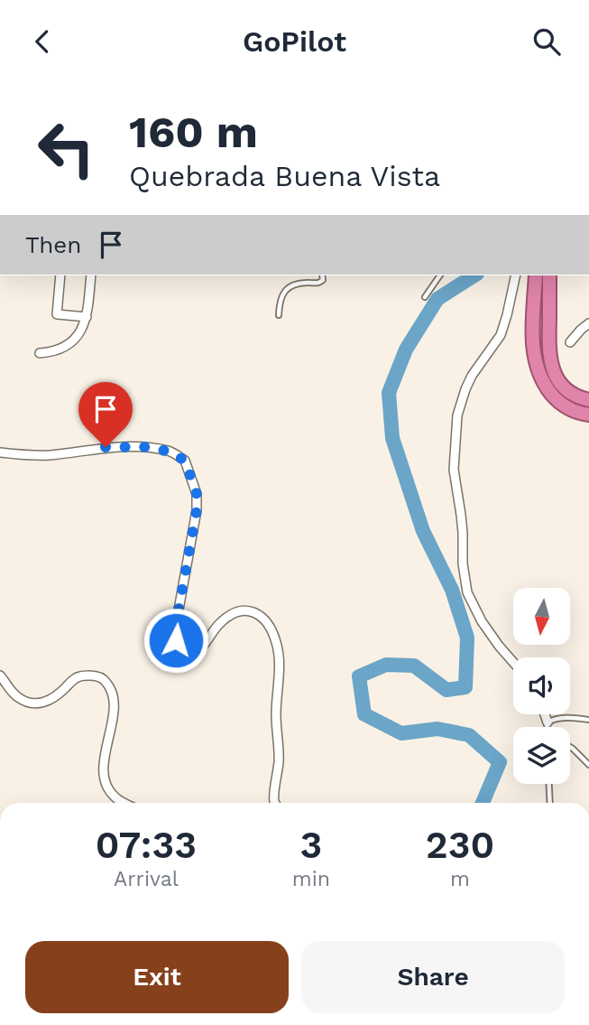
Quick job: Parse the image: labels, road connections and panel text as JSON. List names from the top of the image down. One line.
{"north":"bottom","page":{"header":"GoPilot","turn":["160 m","Quebrada Buena Vista"],"then":"Then","eta":["07:33","Arrival","3","min","230","m"],"buttons":["Exit","Share"]}}
